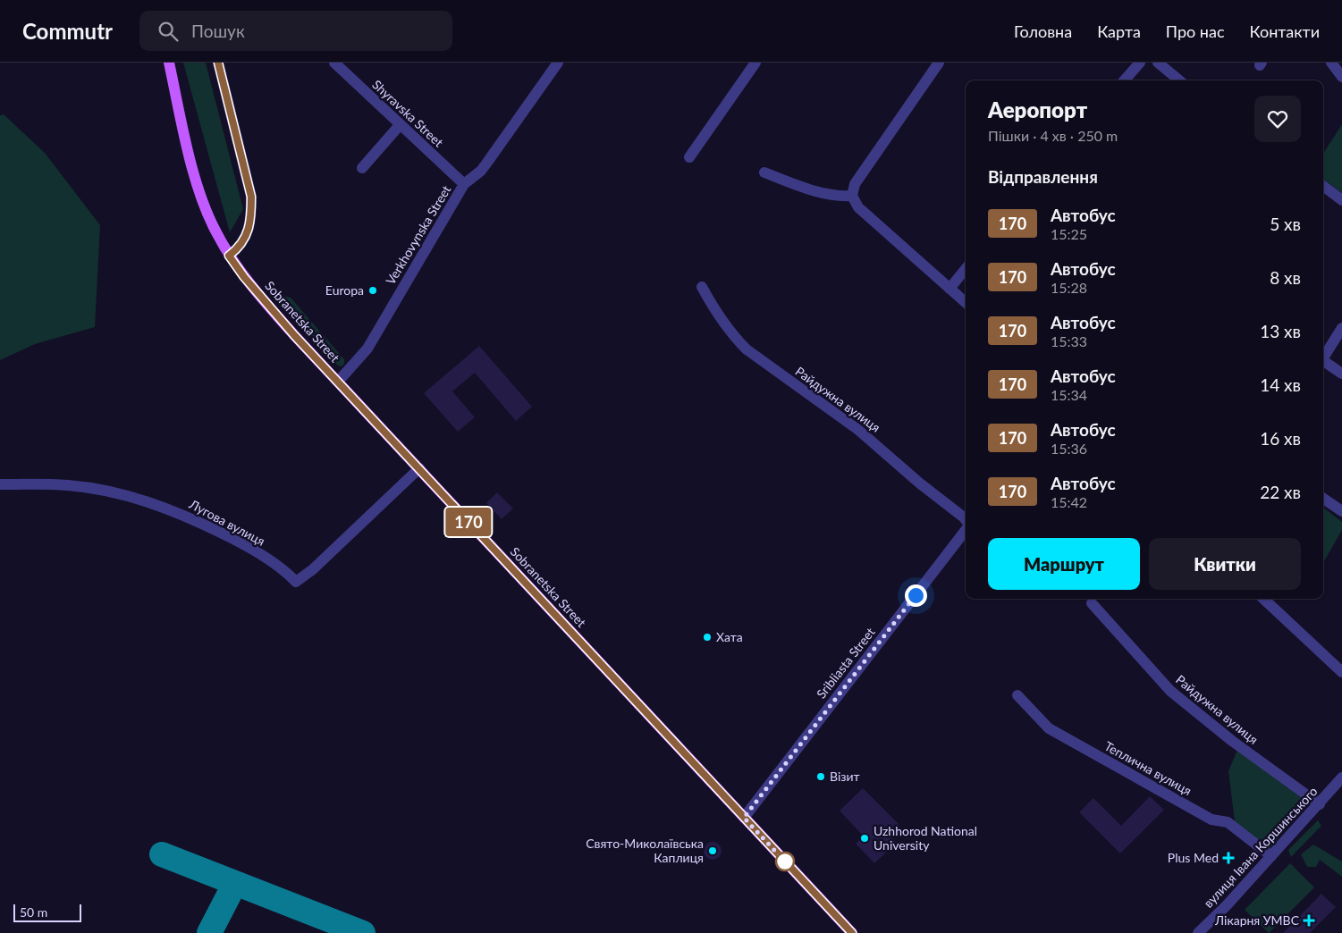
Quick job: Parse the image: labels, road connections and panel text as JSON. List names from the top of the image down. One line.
{"streets":{"main road":["Sobranetska Street"],"street":["Shyravska Street","Verkhovynska Street","Райдужна вулиця","Лугова вулиця","Sribliasta Street","Теплична вулиця","вулиця Івана Коршинського"]},"crossings":[["Shyravska Street","Verkhovynska Street"],["Verkhovynska Street","Sobranetska Street"],["Sobranetska Street","Лугова вулиця"],["Sobranetska Street","Sribliasta Street"],["Райдужна вулиця","вулиця Івана Коршинського"],["Теплична вулиця","вулиця Івана Коршинського"]],"places":{"other":["Europa","Хата","Візит","Uzhhorod National University","Свято-Миколаївська Каплиця"],"health":["Plus Med","Лікарня УМВС"]},"lines":["bus line 170"],"scale_bar":"50 m","page":{"header":"Commutr","search":"Пошук","nav":["Головна","Карта","Про нас","Контакти"],"on_map":"170","heading":[["Аеропорт","Пішки · 4 хв · 250 m"],"Відправлення"],"list":[{"mark":"170","name":"Автобус","note":"15:25","value":"5 хв"},{"mark":"170","name":"Автобус","note":"15:28","value":"8 хв"},{"mark":"170","name":"Автобус","note":"15:33","value":"13 хв"},{"mark":"170","name":"Автобус","note":"15:34","value":"14 хв"},{"mark":"170","name":"Автобус","note":"15:36","value":"16 хв"},{"mark":"170","name":"Автобус","note":"15:42","value":"22 хв"}],"buttons":["Маршрут","Квитки"],"scale":"50 m"}}
